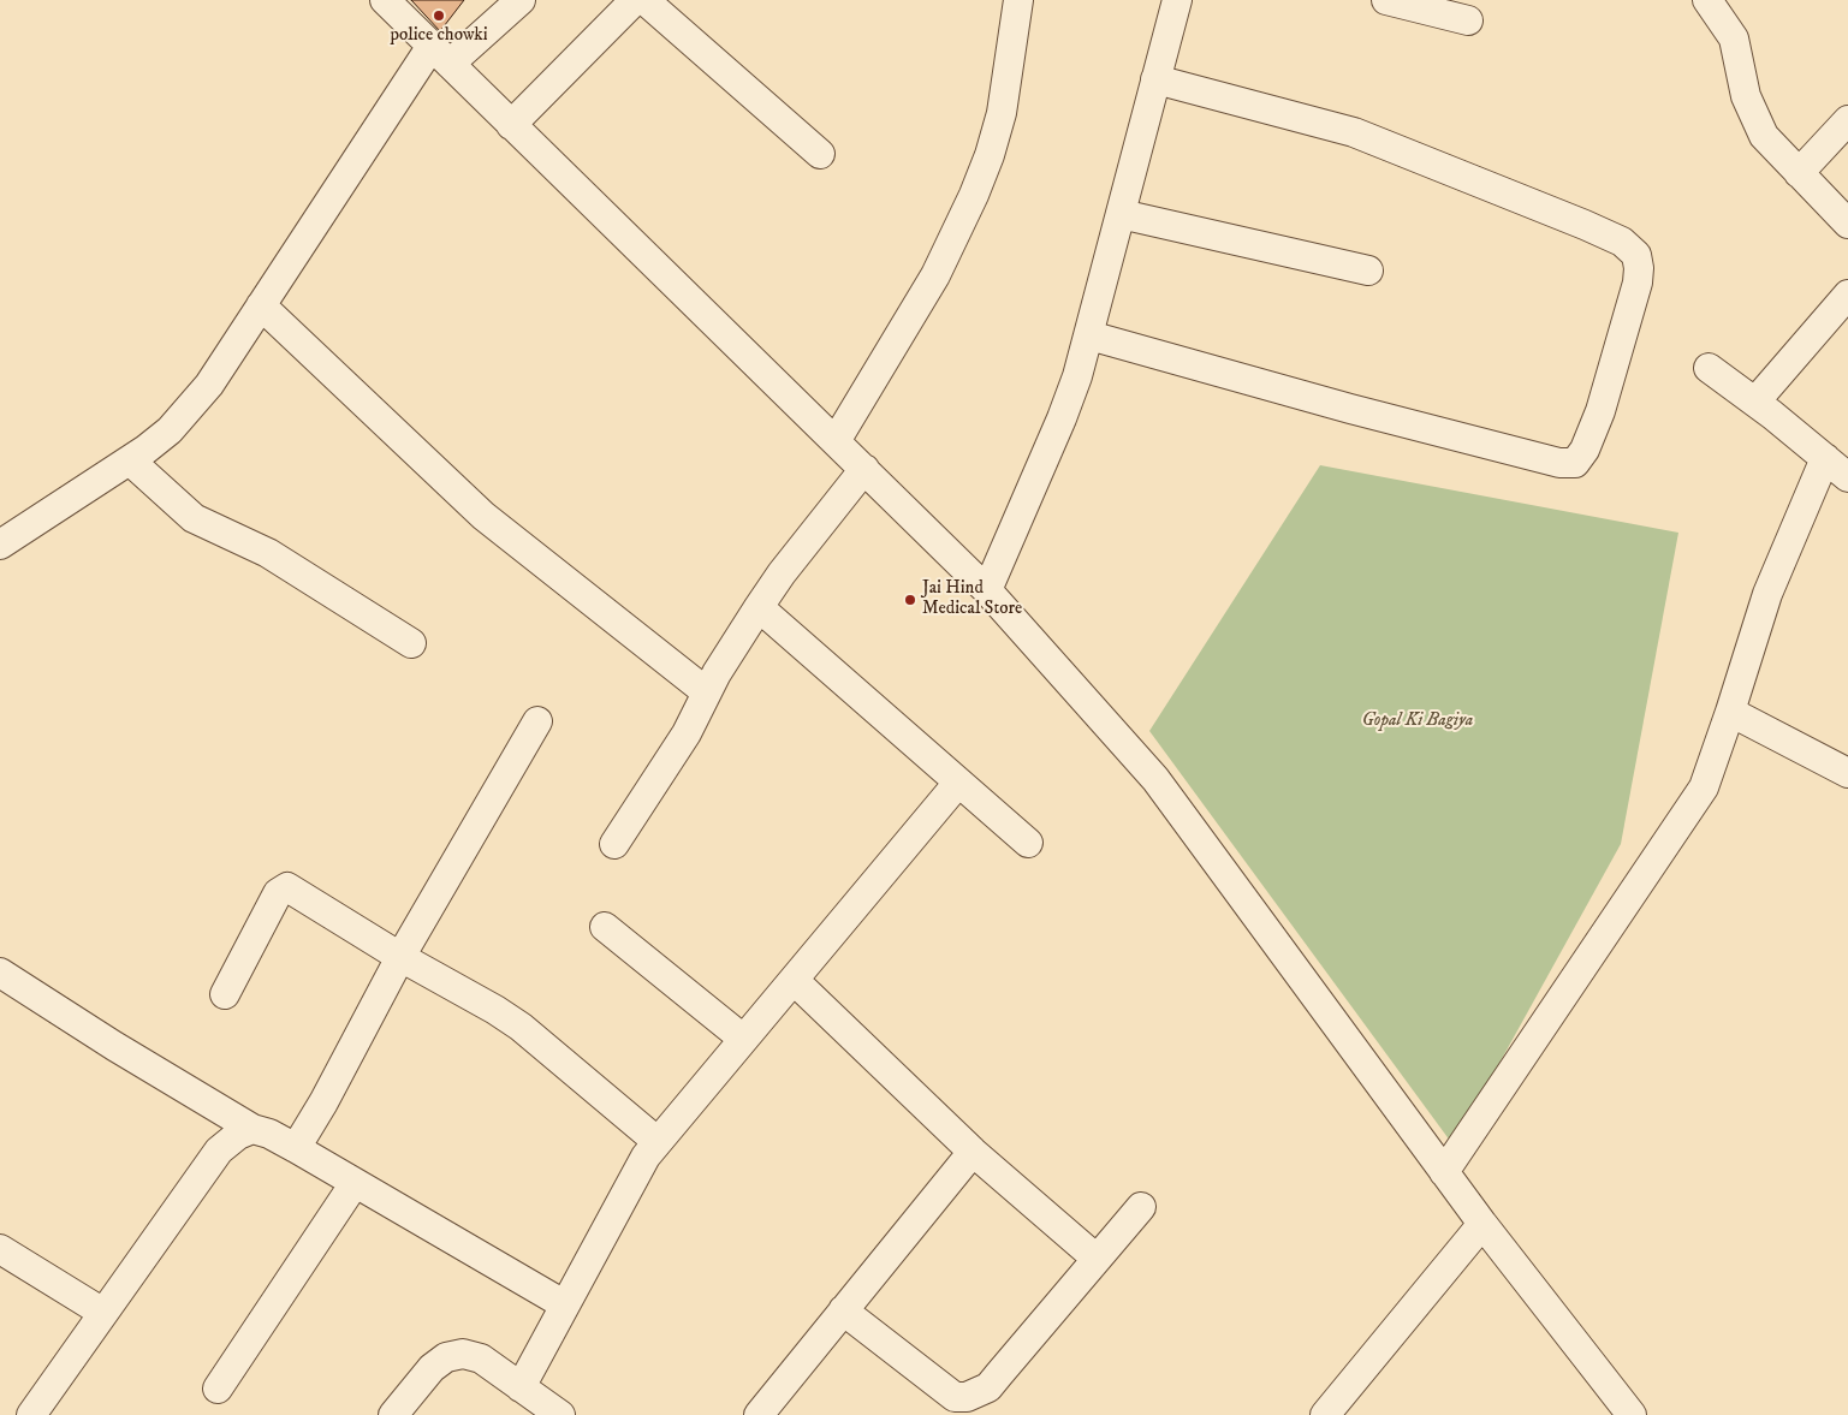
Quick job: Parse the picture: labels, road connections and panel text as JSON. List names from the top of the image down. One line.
{"parks":["Gopal Ki Bagiya"],"places":["police chowki","Jai Hind Medical Store"]}
